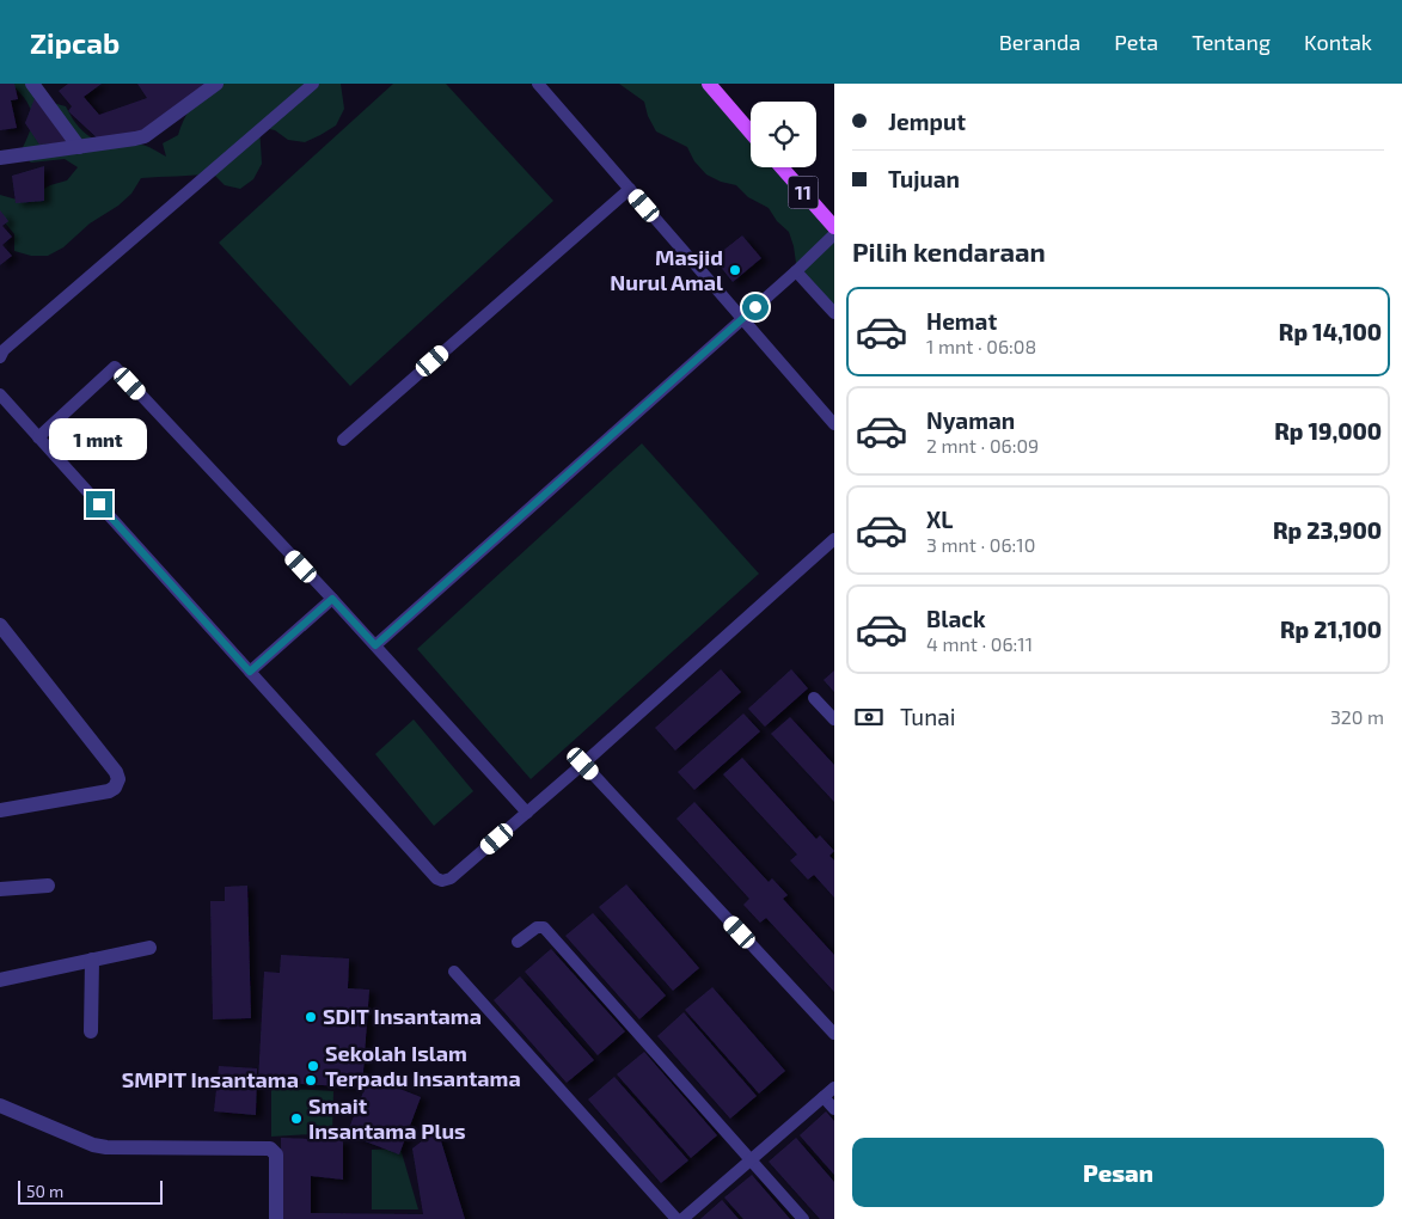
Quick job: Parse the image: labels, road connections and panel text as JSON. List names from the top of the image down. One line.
{"streets":{"main road":["11"]},"places":["Masjid Nurul Amal","SDIT Insantama","Sekolah Islam Terpadu Insantama","SMPIT Insantama","Smait Insantama Plus"],"scale_bar":"50 m","page":{"header":"Zipcab","nav":["Beranda","Peta","Tentang","Kontak"],"banner":["Jemput","Tujuan"],"heading":"Pilih kendaraan","list":[{"name":"Hemat","note":"1 mnt · 06:08","value":"Rp 14,100"},{"name":"Nyaman","note":"2 mnt · 06:09","value":"Rp 19,000"},{"name":"XL","note":"3 mnt · 06:10","value":"Rp 23,900"},{"name":"Black","note":"4 mnt · 06:11","value":"Rp 21,100"}],"bubble":"1 mnt","pay":["Tunai","320 m"],"buttons":"Pesan","scale":"50 m"}}
